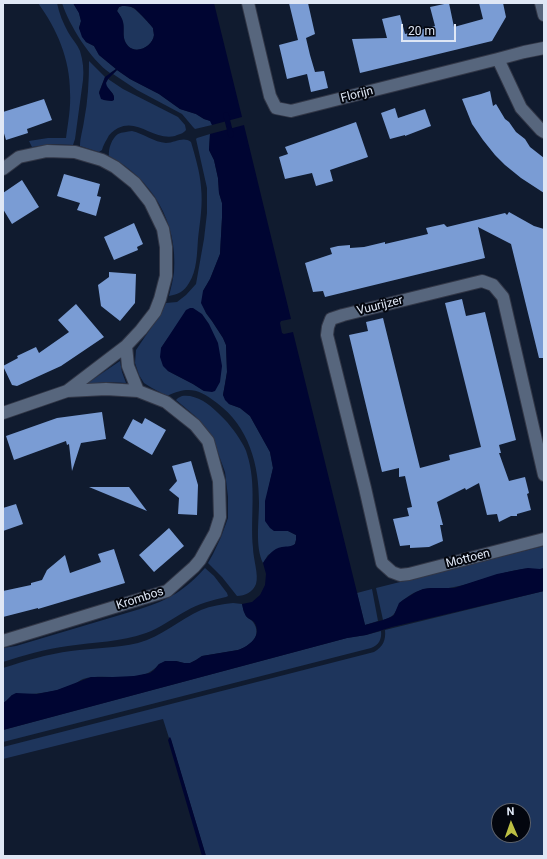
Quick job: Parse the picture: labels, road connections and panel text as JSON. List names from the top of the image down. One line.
{"streets":{"street":["Florijn","Vuurijzer","Mottoen","Krombos"]},"crossings":[["Vuurijzer","Mottoen"]],"scale_bar":"20 m","north":"top"}
